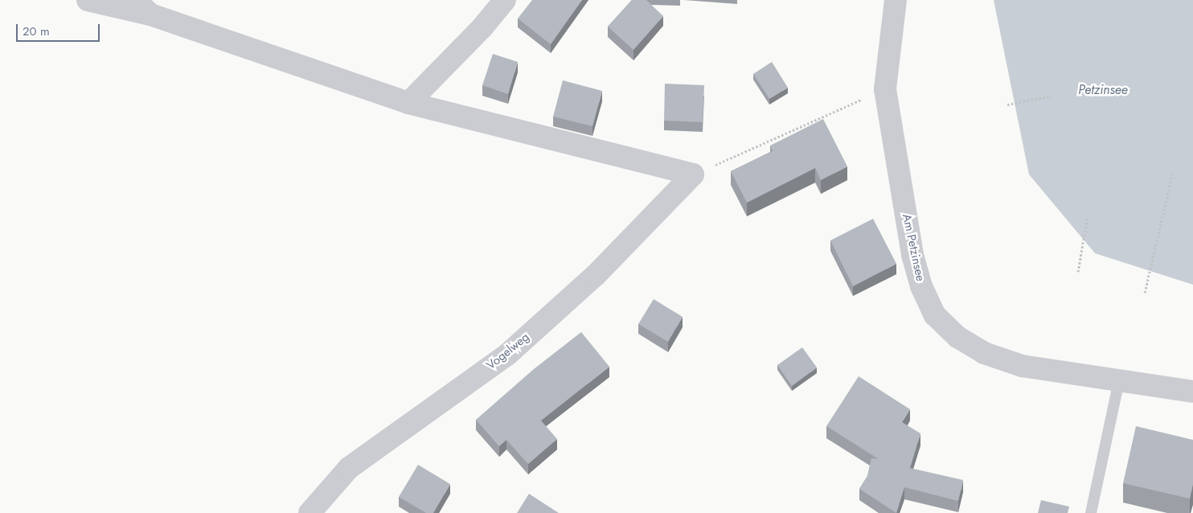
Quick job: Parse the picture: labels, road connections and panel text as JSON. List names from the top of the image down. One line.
{"streets":{"street":["Am Petzinsee","Vogelweg"]},"water":["Petzinsee"],"scale_bar":"20 m"}
